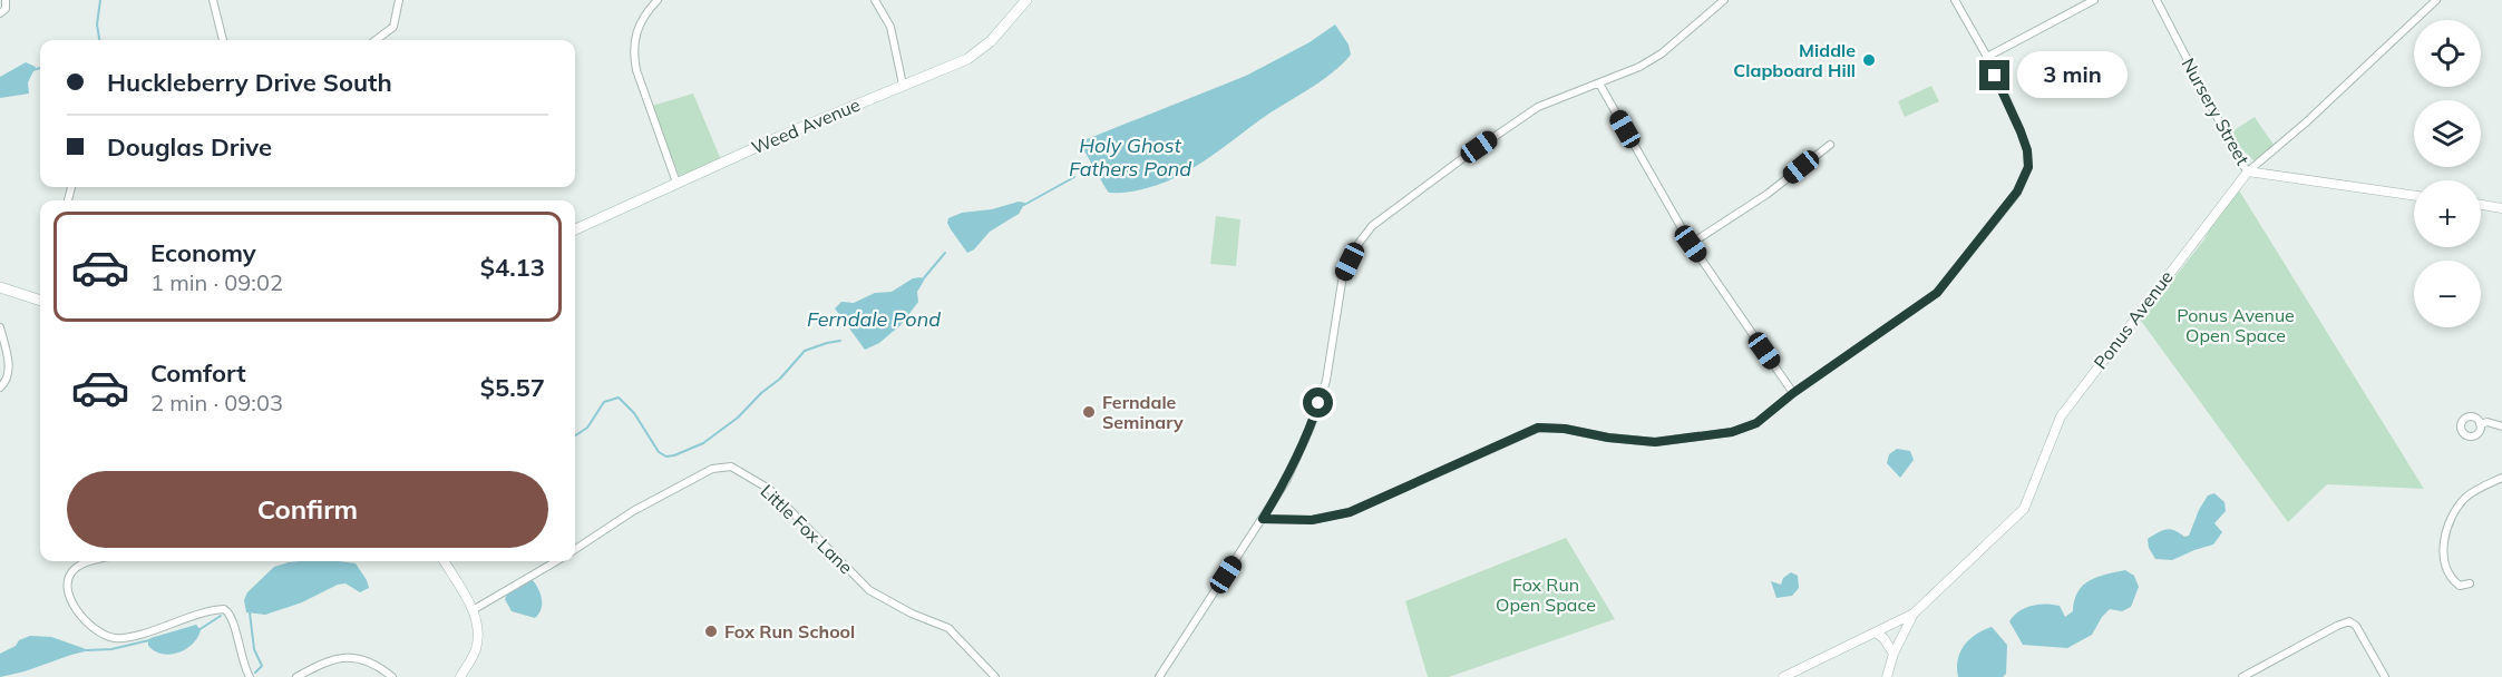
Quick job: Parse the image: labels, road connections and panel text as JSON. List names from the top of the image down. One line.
{"streets":{"main road":["Weed Avenue"],"street":["Nursery Street","Ponus Avenue","Little Fox Lane"]},"crossings":[["Nursery Street","Ponus Avenue"]],"water":["Holy Ghost Fathers Pond","Ferndale Pond"],"parks":["Ponus Avenue Open Space","Fox Run Open Space"],"places":["Middle Clapboard Hill","Ferndale Seminary","Fox Run School"],"page":{"map_buttons":["+","−"],"banner":["Huckleberry Drive South","Douglas Drive"],"bubble":"3 min","list":[{"name":"Economy","note":"1 min · 09:02","value":"$4.13"},{"name":"Comfort","note":"2 min · 09:03","value":"$5.57"}],"buttons":"Confirm"}}
